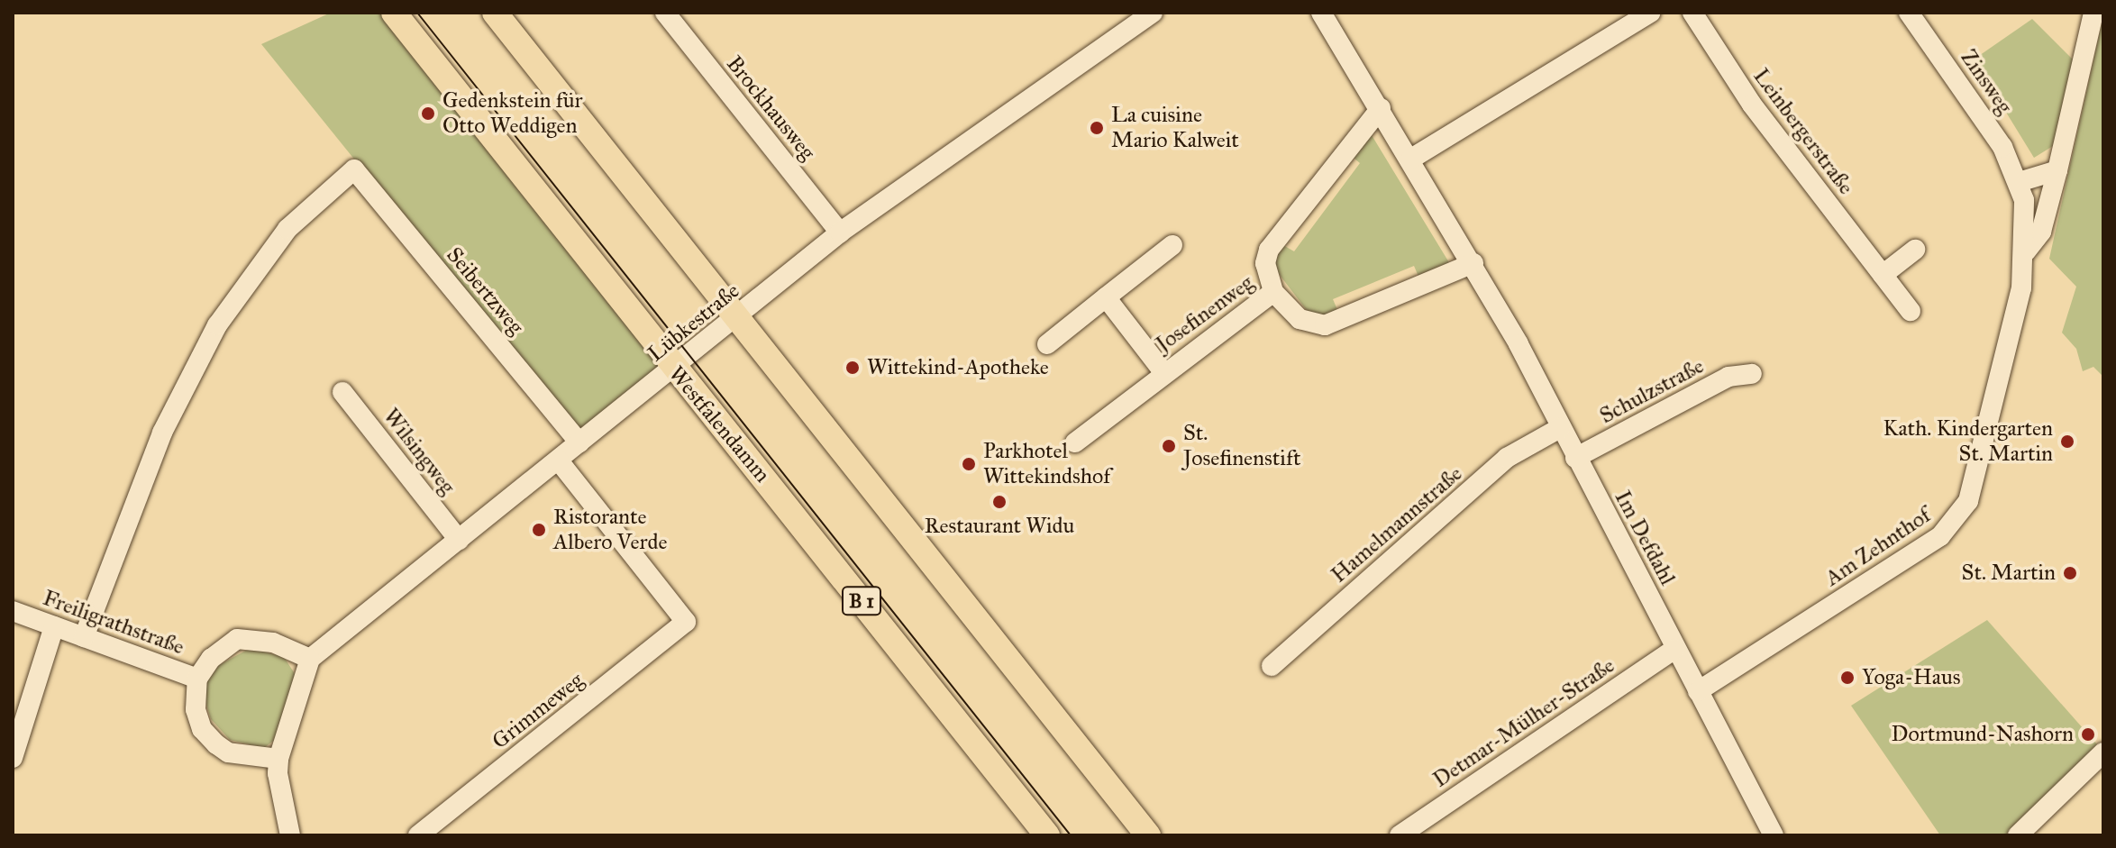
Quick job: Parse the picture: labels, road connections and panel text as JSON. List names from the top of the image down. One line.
{"streets":{"main road":["Westfalendamm","B 1"],"street":["Zinsweg","Brockhausweg","Leinbergerstraße","Seibertzweg","Josefinenweg","Lübkestraße","Schulzstraße","Wilsingweg","Hamelmannstraße","Im Defdahl","Am Zehnthof","Freiligrathstraße","Grimmeweg","Detmar-Mülher-Straße"]},"crossings":[["Zinsweg","Am Zehnthof"],["Brockhausweg","Lübkestraße"],["Seibertzweg","Lübkestraße"],["Seibertzweg","Freiligrathstraße"],["Lübkestraße","Westfalendamm"],["Lübkestraße","Wilsingweg"],["Lübkestraße","Freiligrathstraße"],["Lübkestraße","Grimmeweg"],["Schulzstraße","Im Defdahl"],["Hamelmannstraße","Im Defdahl"],["Im Defdahl","Am Zehnthof"],["Im Defdahl","Detmar-Mülher-Straße"]],"places":["Gedenkstein für Otto Weddigen","La cuisine Mario Kalweit","Wittekind-Apotheke","Kath. Kindergarten St. Martin","St. Josefinenstift","Parkhotel Wittekindshof","Restaurant Widu","Ristorante Albero Verde","St. Martin","Yoga-Haus","Dortmund-Nashorn"]}
